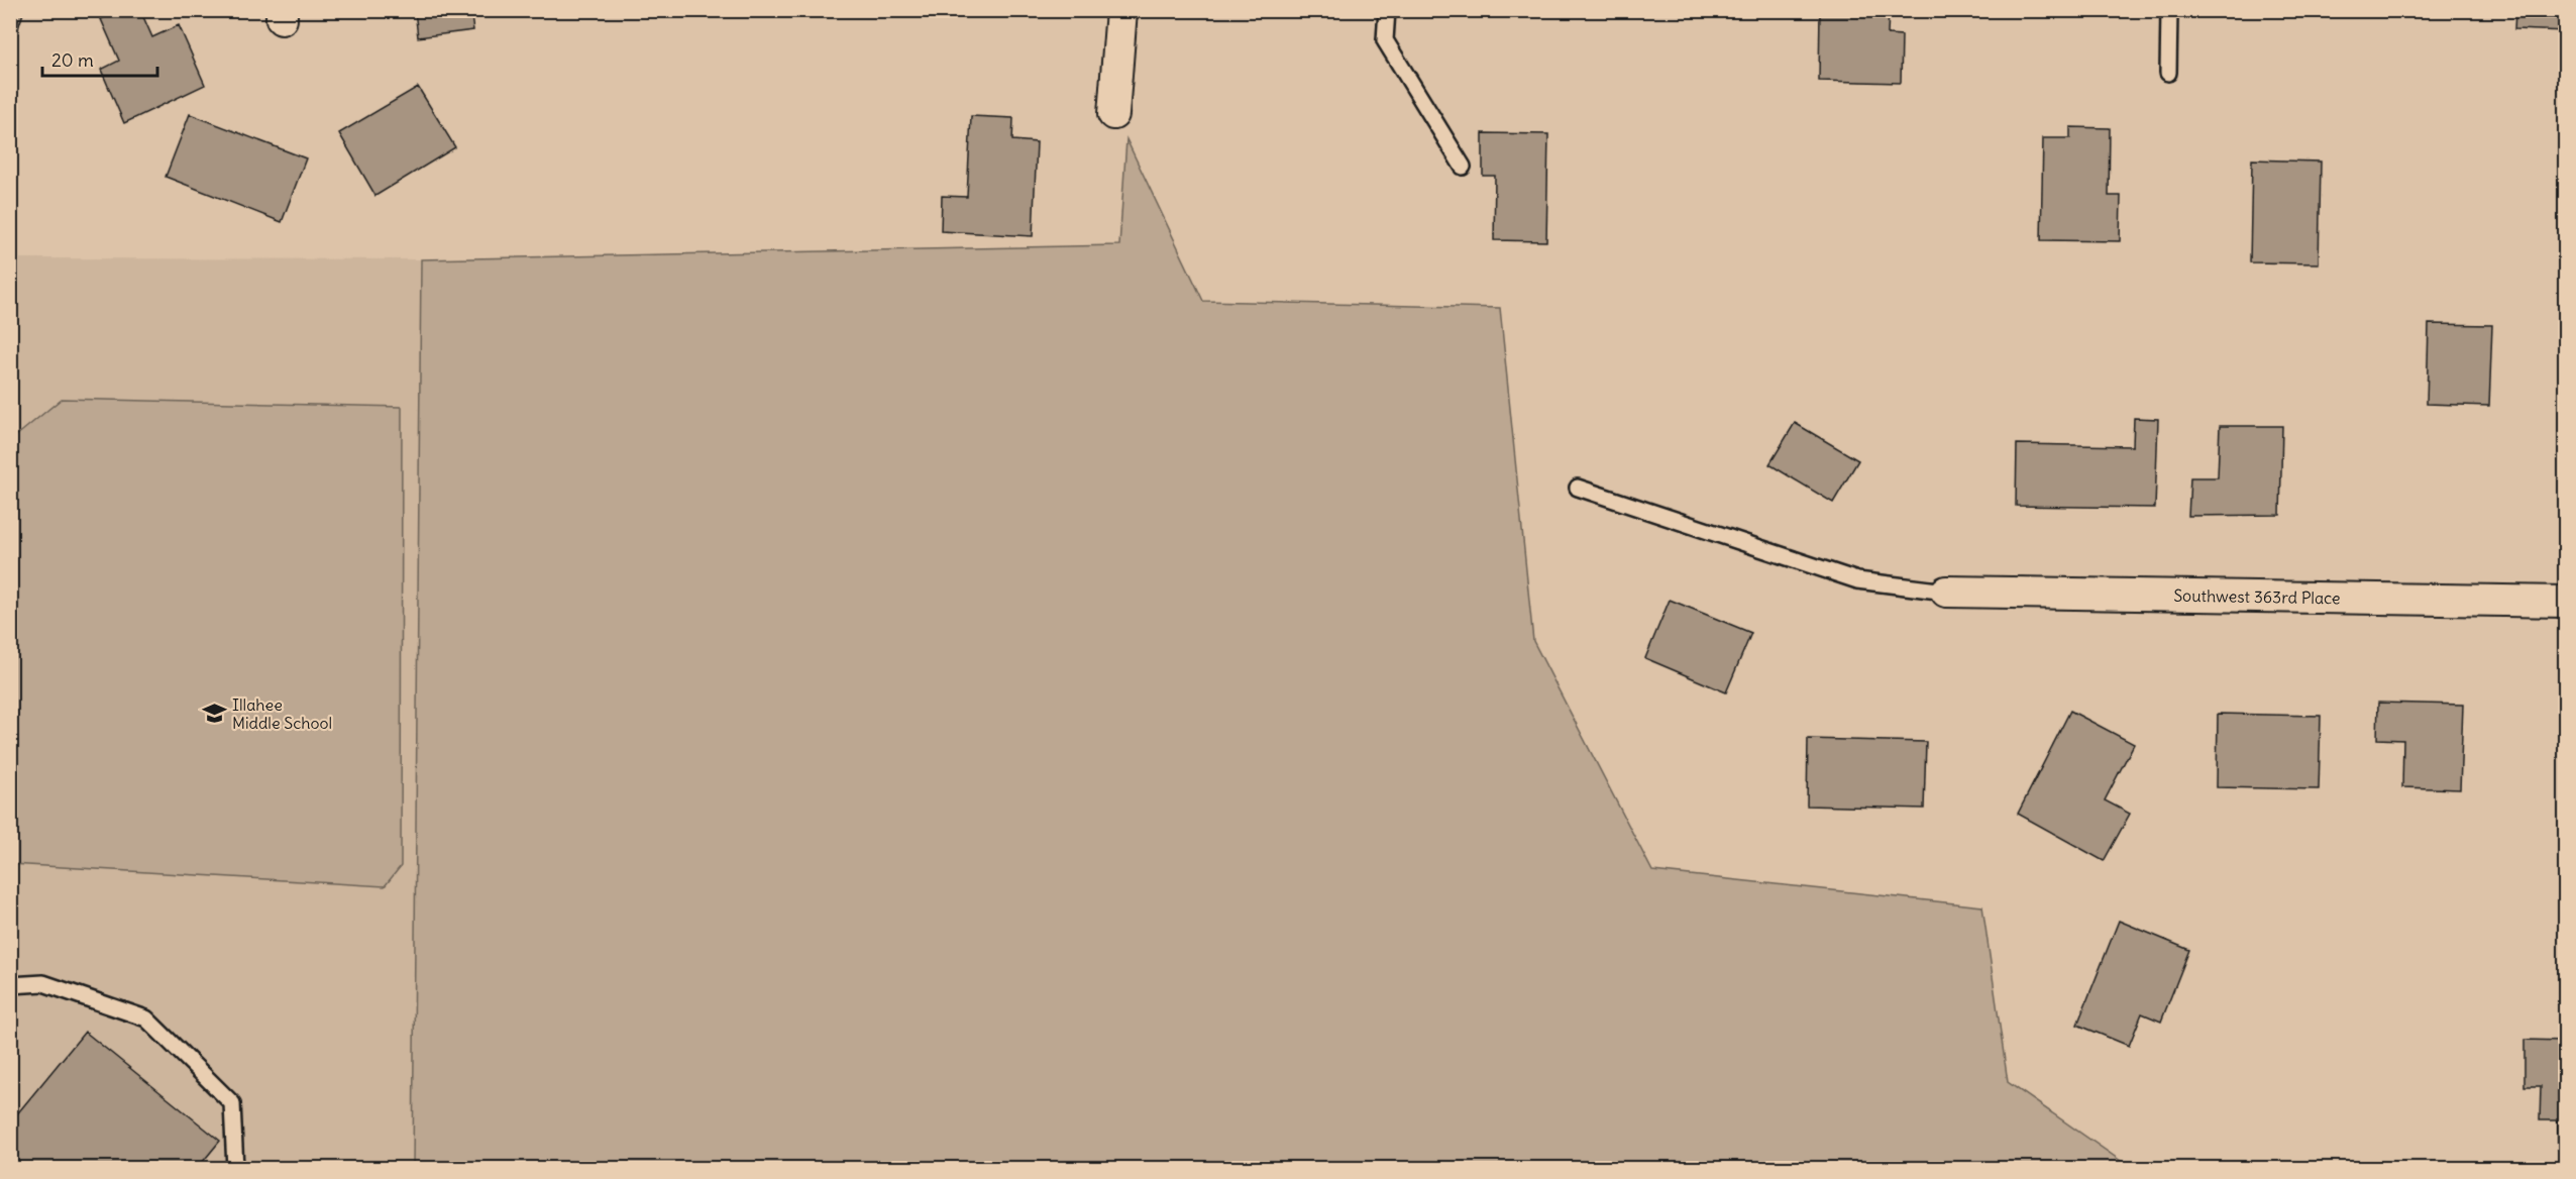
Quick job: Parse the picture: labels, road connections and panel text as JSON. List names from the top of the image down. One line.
{"streets":{"street":["Southwest 363rd Place"]},"places":{"school or university":["Illahee Middle School"]},"scale_bar":"20 m"}
